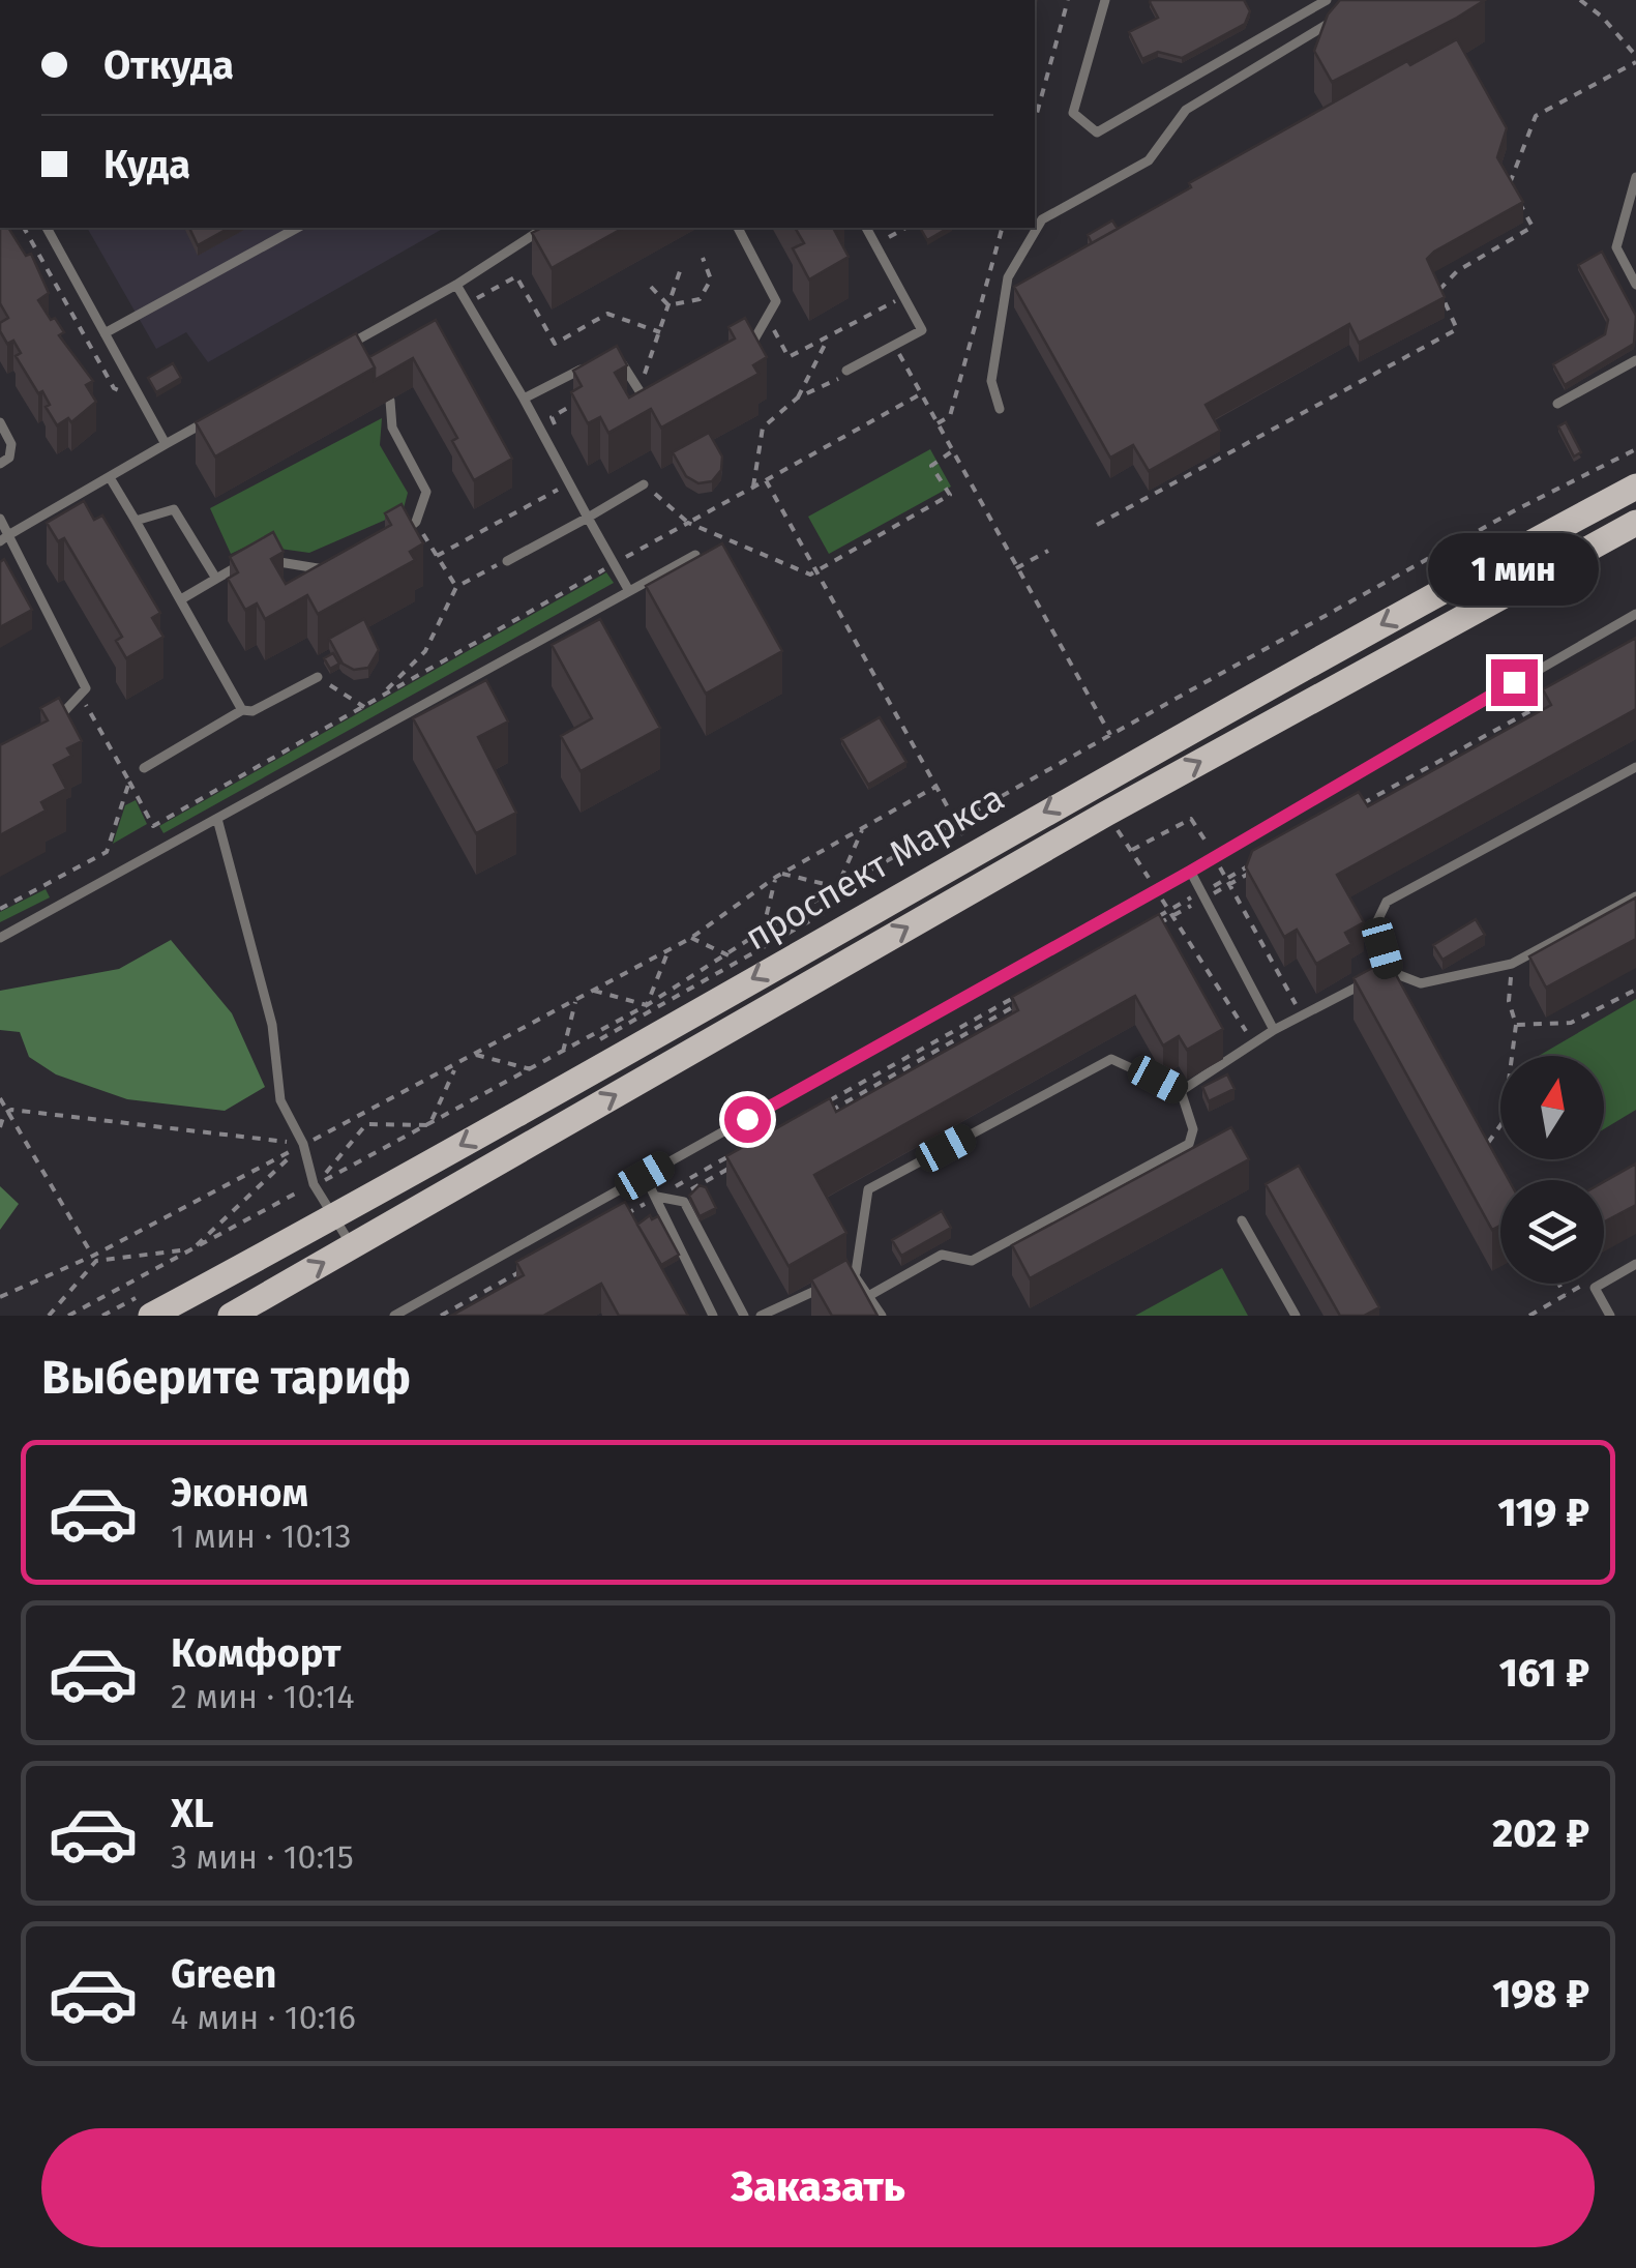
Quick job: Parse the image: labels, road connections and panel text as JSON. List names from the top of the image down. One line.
{"streets":{"main road":["проспект Маркса"]},"north":"top","page":{"banner":["Откуда","Куда"],"bubble":"1 мин","heading":"Выберите тариф","list":[{"name":"Эконом","note":"1 мин · 10:13","value":"119 ₽"},{"name":"Комфорт","note":"2 мин · 10:14","value":"161 ₽"},{"name":"XL","note":"3 мин · 10:15","value":"202 ₽"},{"name":"Green","note":"4 мин · 10:16","value":"198 ₽"}],"buttons":"Заказать"}}
